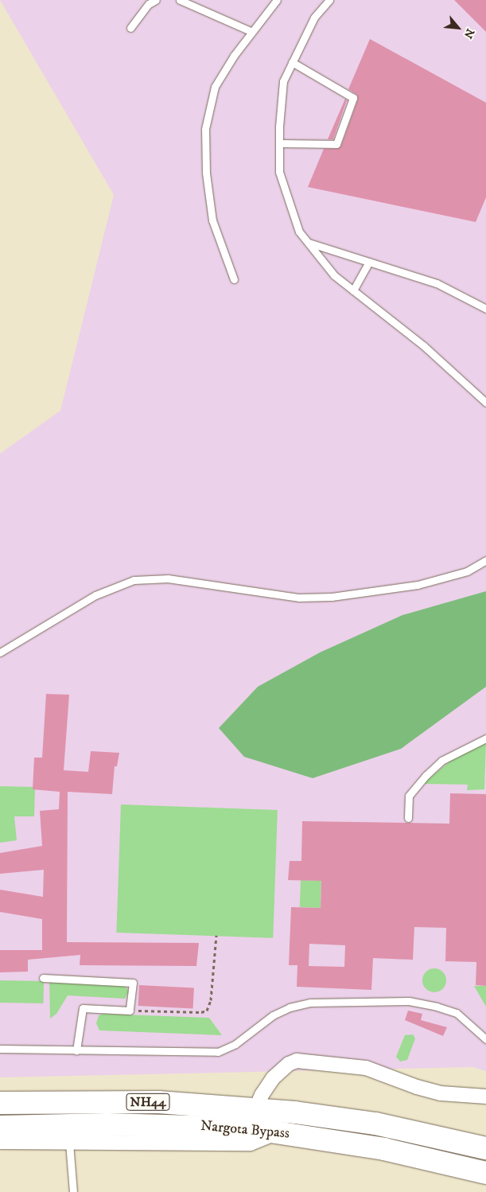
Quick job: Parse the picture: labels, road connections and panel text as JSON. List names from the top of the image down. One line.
{"streets":{"highway":["NH44","Nargota Bypass"]},"north":"bottom right"}
